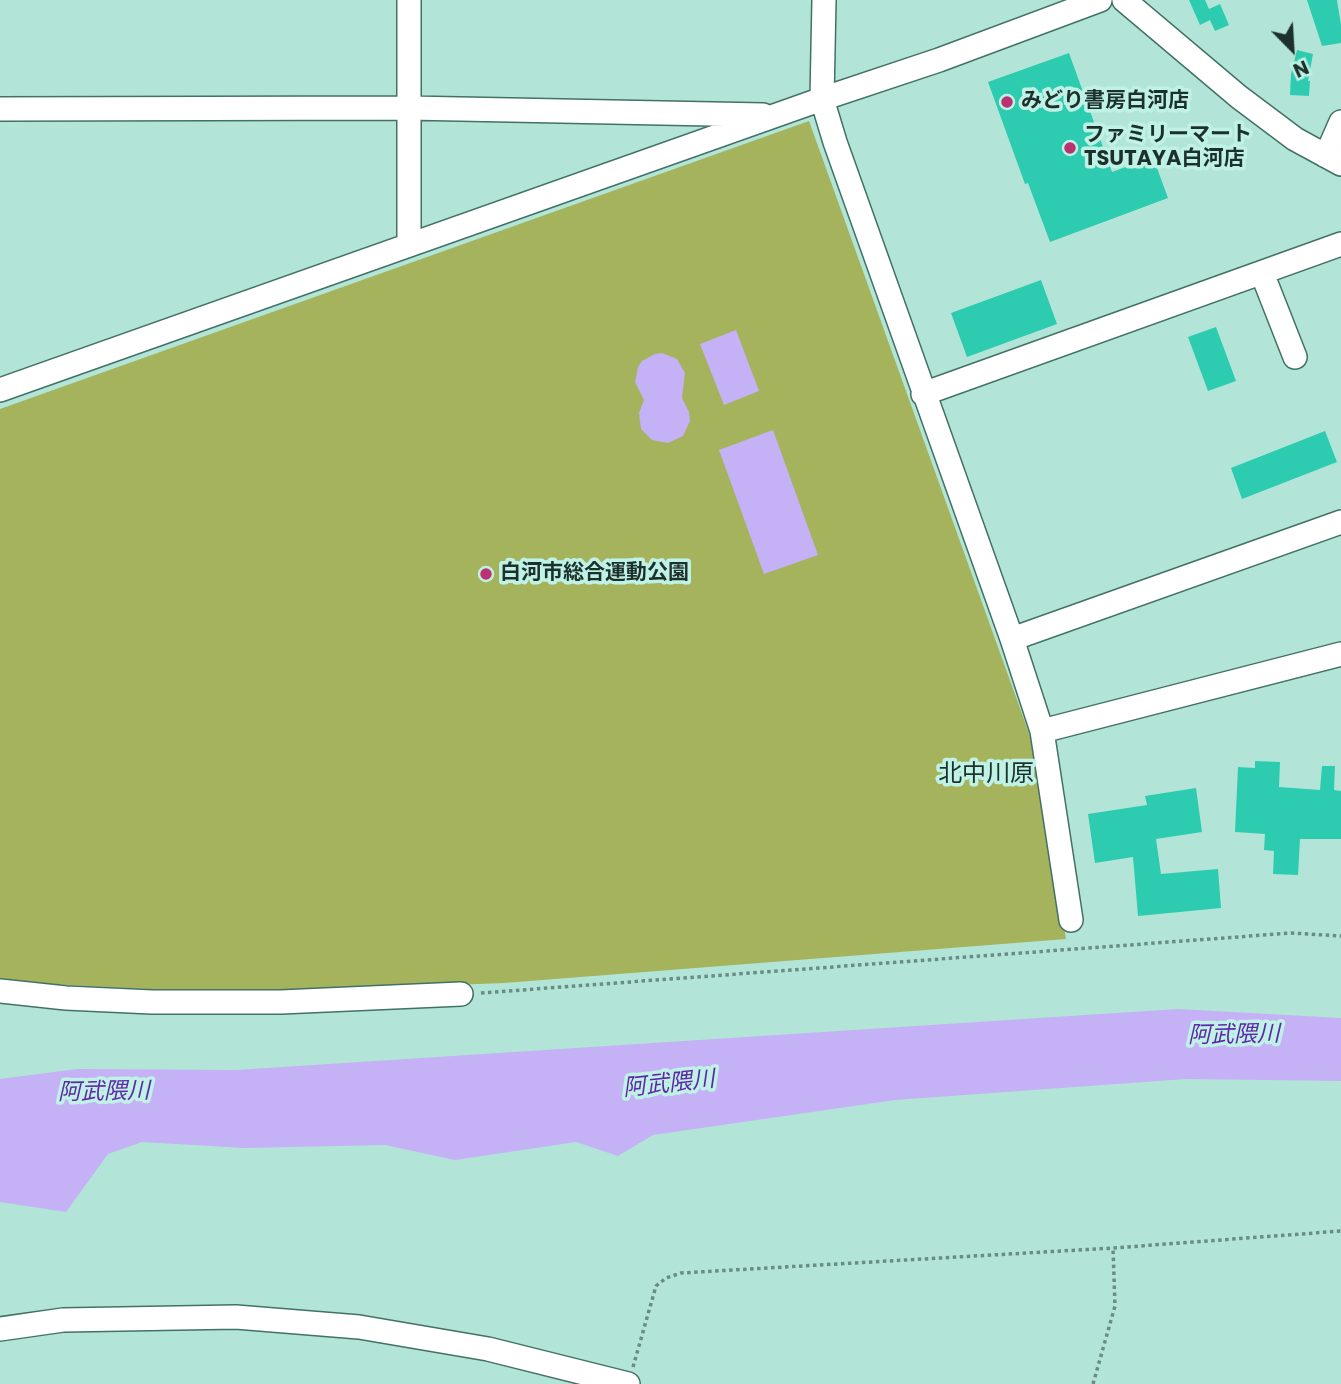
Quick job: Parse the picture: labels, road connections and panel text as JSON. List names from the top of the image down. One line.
{"districts":["北中川原"],"water":["阿武隈川"],"places":["みどり書房白河店","ファミリーマート TSUTAYA白河店","白河市総合運動公園"],"north":"bottom right"}
